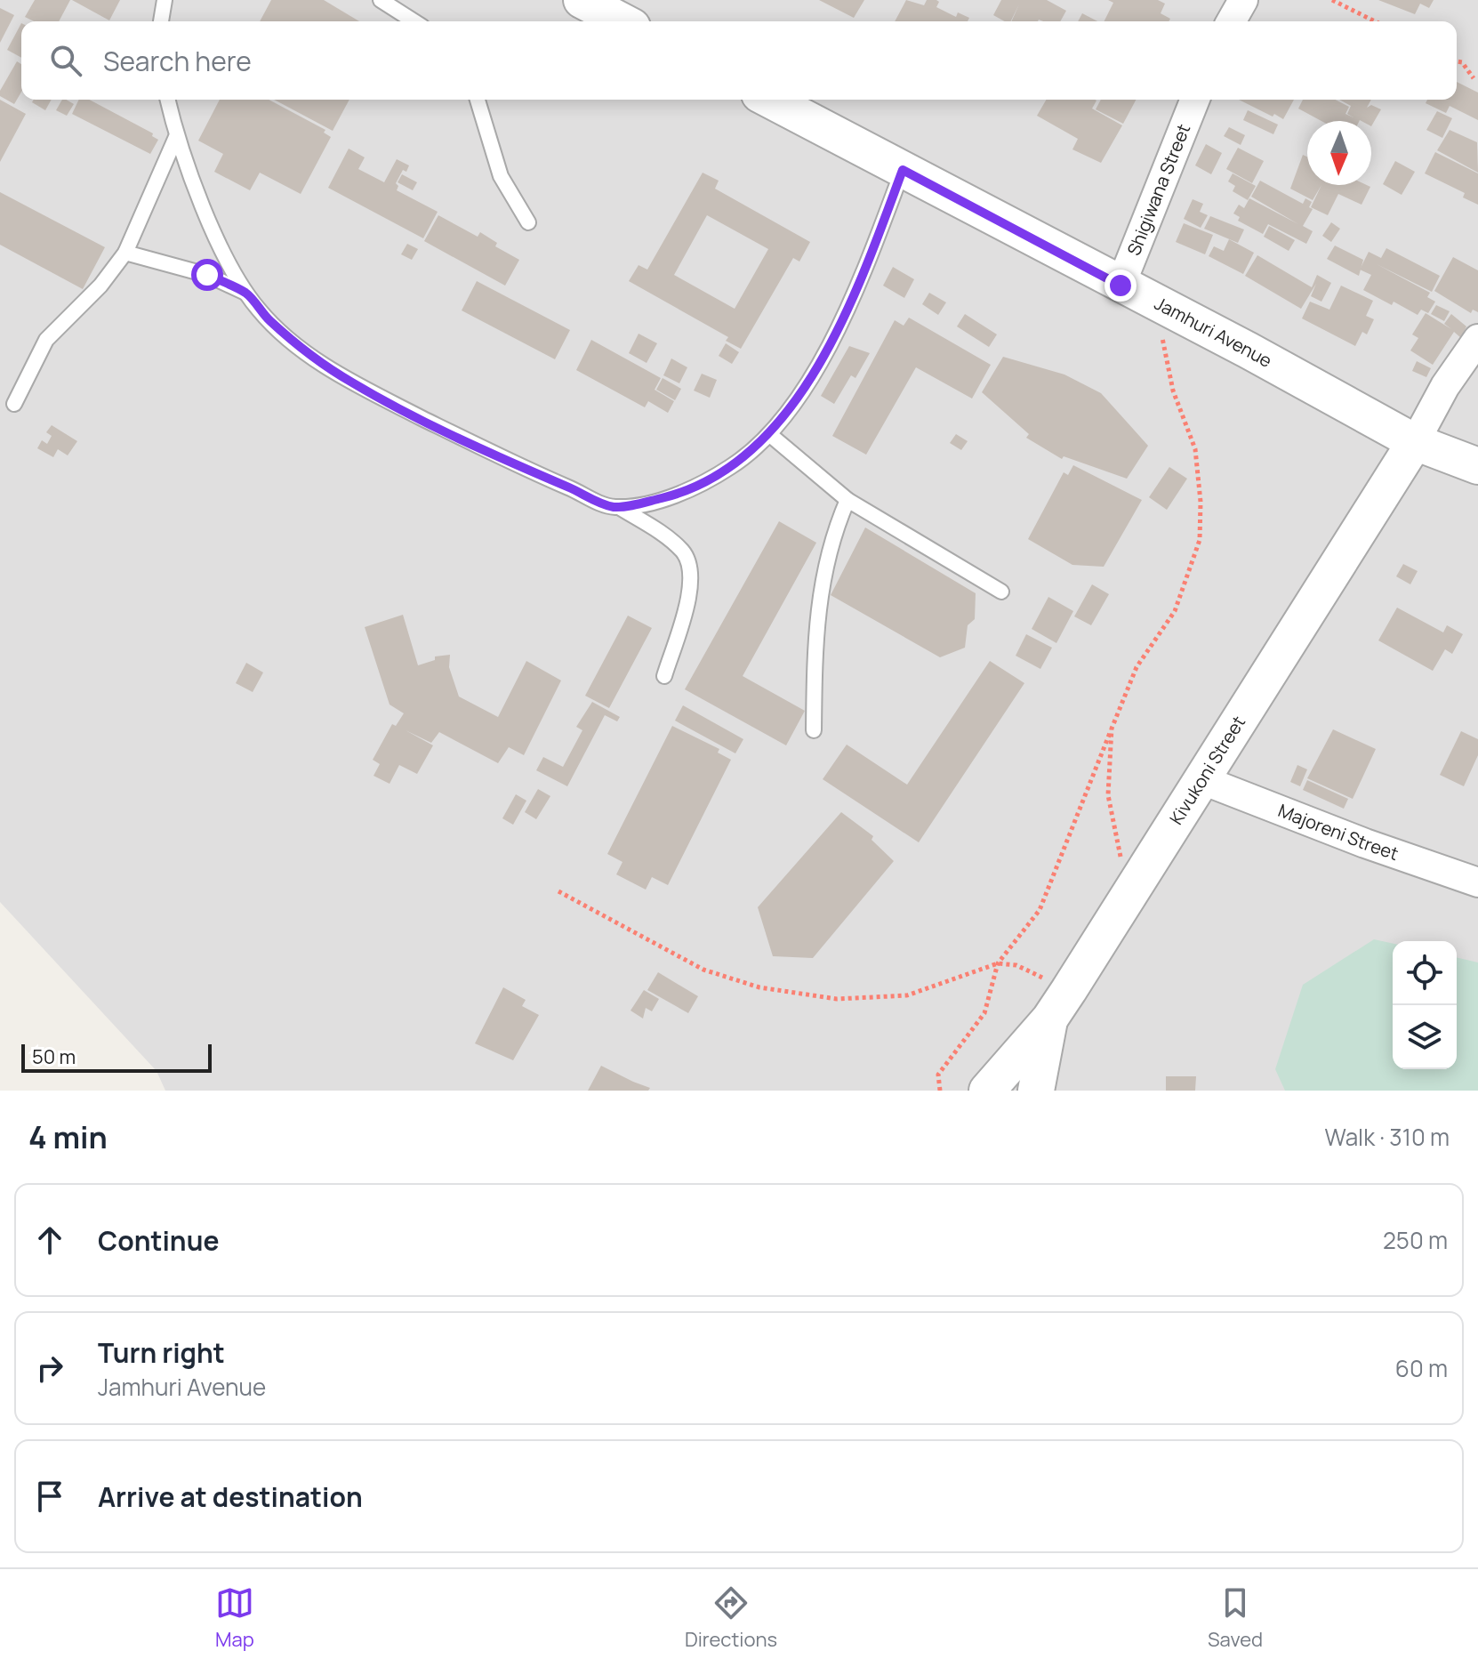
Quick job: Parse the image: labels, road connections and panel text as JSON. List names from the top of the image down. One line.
{"streets":{"street":["Shigiwana Street","Jamhuri Avenue","Kivukoni Street","Majoreni Street"]},"crossings":[["Shigiwana Street","Jamhuri Avenue"],["Jamhuri Avenue","Kivukoni Street"],["Kivukoni Street","Majoreni Street"]],"scale_bar":"50 m","north":"bottom","page":{"search":"Search here","scale":"50 m","heading":["4 min","Walk · 310 m"],"list":[["Continue","250 m"],["Turn right","Jamhuri Avenue","60 m"],"Arrive at destination"],"nav":["Map","Directions","Saved"]}}
